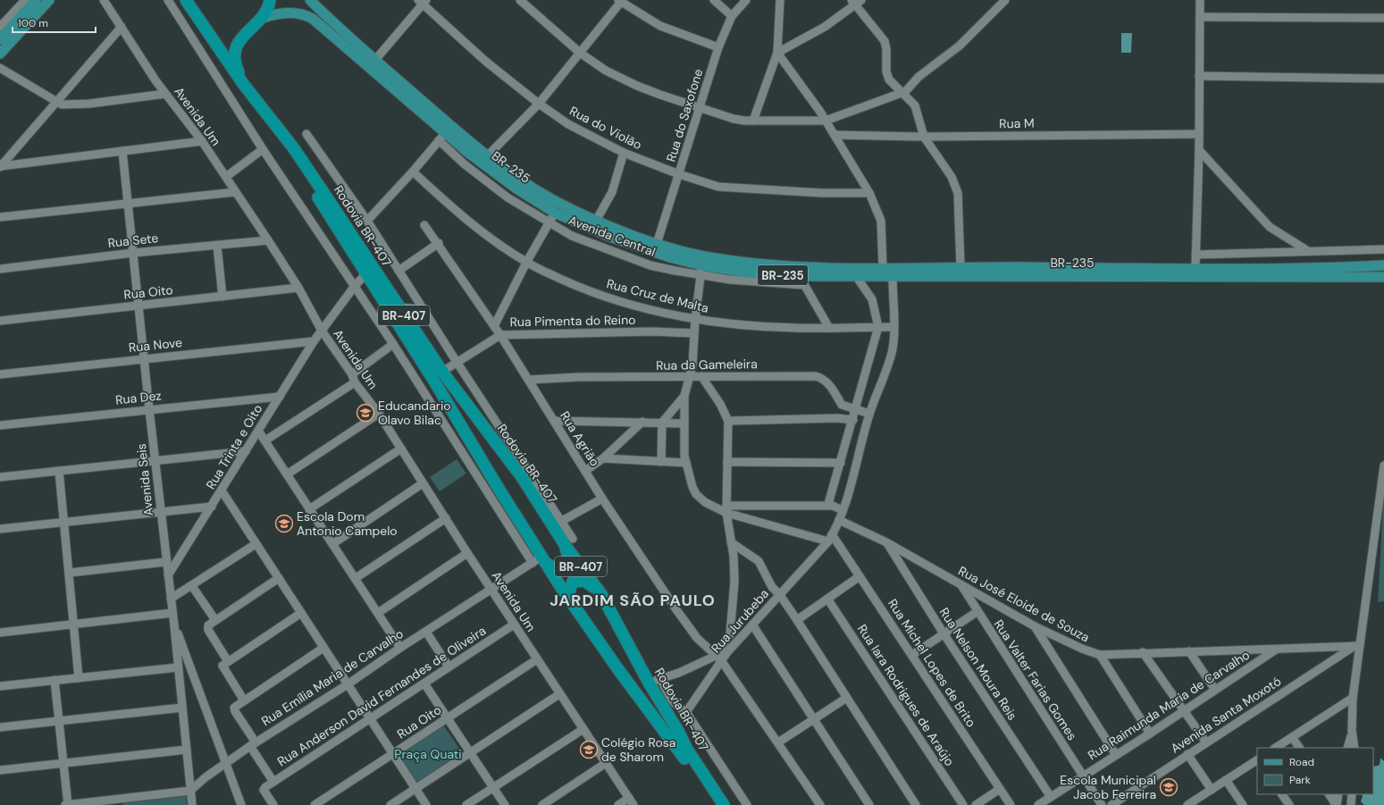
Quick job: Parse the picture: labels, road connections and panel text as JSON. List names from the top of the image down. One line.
{"streets":{"highway":["Rodovia BR-407","BR-407"],"main road":["BR-235"],"street":["Rua do Saxofone","Avenida Um","Rua M","Rua do Violão","Avenida Central","Rua Sete","Rua Oito","Rua Cruz de Malta","Rua Pimenta do Reino","Rua Nove","Rua da Gameleira","Rua Dez","Rua Agrião","Rua Trinta e Oito","Avenida Seis","Rua José Eloide de Souza","Rua Jurubeba","Rua Michel Lopes de Brito","Rua Nelson Moura Reis","Rua Emília Maria de Carvalho","Rua Valter Farias Gomes","Rua Iara Rodrigues de Araújo","Rua Anderson David Fernandes de Oliveira","Rua Raimunda Maria de Carvalho","Avenida Santa Moxotó"]},"crossings":[["Rua do Saxofone","Rua do Violão"],["Rua do Saxofone","BR-235"],["Avenida Um","Rua Sete"],["Avenida Um","Rua Oito"],["Avenida Um","Rua Trinta e Oito"],["Avenida Um","Rua Emília Maria de Carvalho"],["Avenida Um","Rua Anderson David Fernandes de Oliveira"],["BR-235","Avenida Central"],["Rodovia BR-407","BR-407"],["Rodovia BR-407","Rua Pimenta do Reino"],["Rodovia BR-407","Rua Trinta e Oito"],["Rodovia BR-407","Rua Emília Maria de Carvalho"],["Rua Sete","Avenida Seis"],["Rua Oito","Avenida Seis"],["BR-407","Rua Trinta e Oito"],["Rua Pimenta do Reino","Rua Agrião"],["Rua Nove","Rua Trinta e Oito"],["Rua Nove","Avenida Seis"],["Rua da Gameleira","Rua Agrião"],["Rua da Gameleira","Rua Jurubeba"],["Rua Dez","Rua Trinta e Oito"],["Rua Dez","Avenida Seis"],["Rua Agrião","Rua Jurubeba"],["Rua Trinta e Oito","Avenida Seis"],["Avenida Seis","Rua Emília Maria de Carvalho"],["Rua José Eloide de Souza","Rua Jurubeba"],["Rua José Eloide de Souza","Rua Nelson Moura Reis"],["Rua José Eloide de Souza","Rua Valter Farias Gomes"],["Rua José Eloide de Souza","Rua Raimunda Maria de Carvalho"],["Rua José Eloide de Souza","Avenida Santa Moxotó"],["Rua Jurubeba","Rua Michel Lopes de Brito"],["Rua Nelson Moura Reis","Rua Raimunda Maria de Carvalho"],["Rua Valter Farias Gomes","Rua Raimunda Maria de Carvalho"]],"districts":["JARDIM SÃO PAULO"],"parks":["Praça Quati"],"places":{"school or university":["Educandario Olavo Bilac","Escola Dom Antonio Campelo","Colégio Rosa de Sharom","Escola Municipal Jacob Ferreira"]},"legend":["Road","Park"],"scale_bar":"100 m"}
